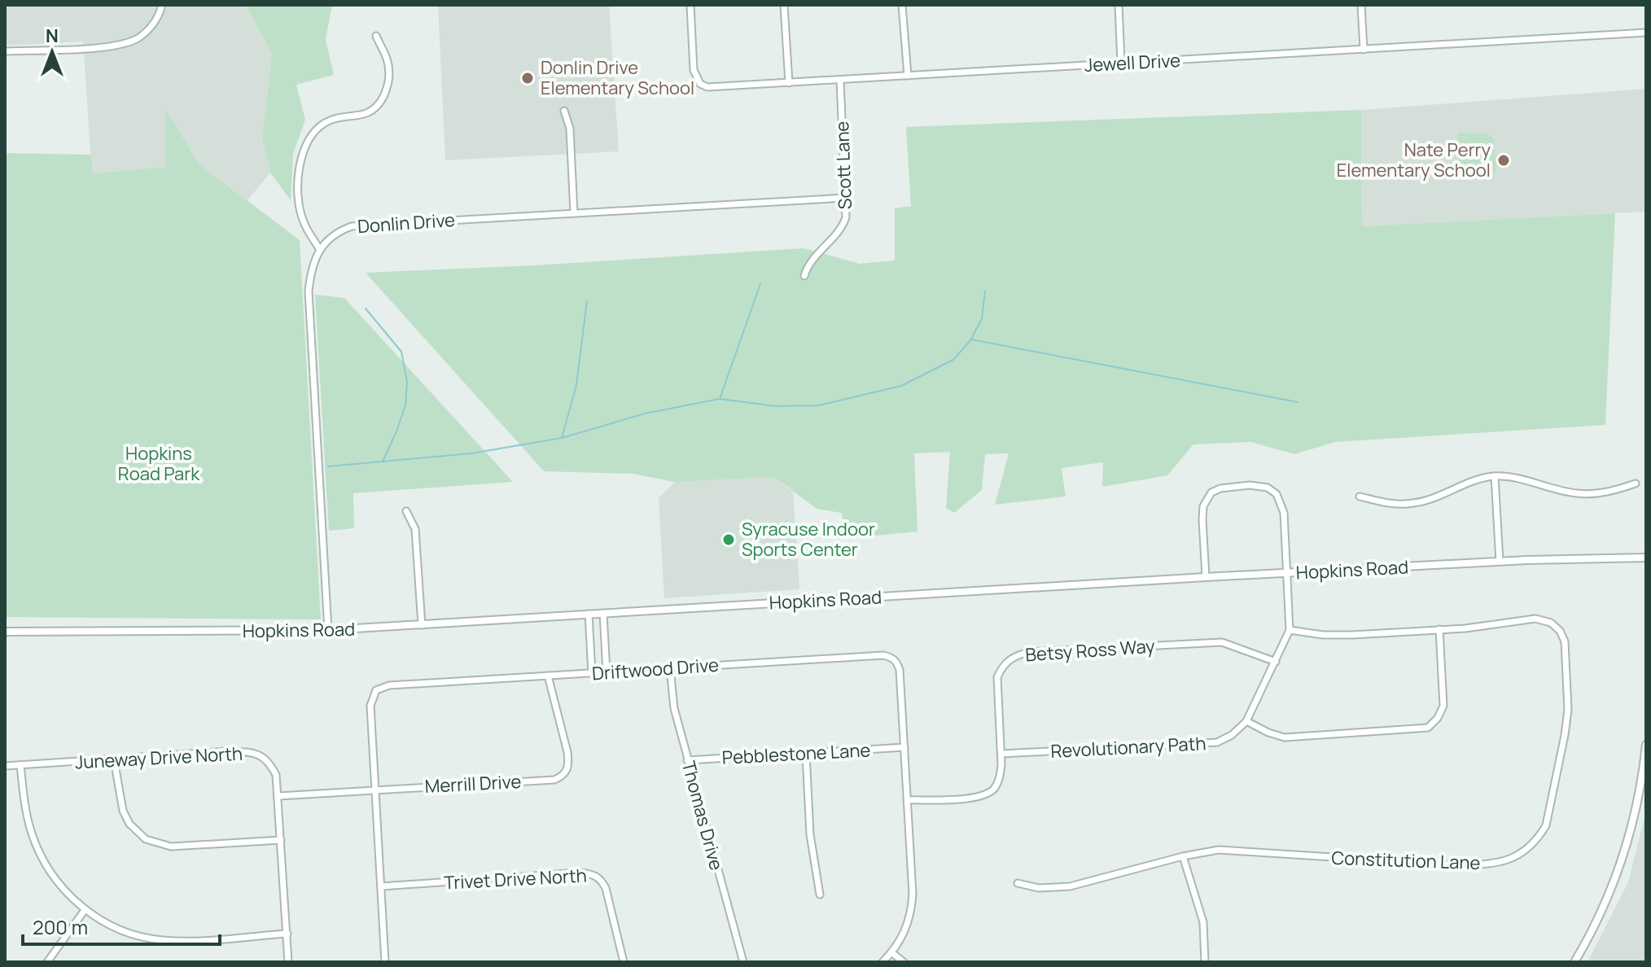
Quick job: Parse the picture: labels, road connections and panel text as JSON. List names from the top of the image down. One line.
{"streets":{"street":["Jewell Drive","Scott Lane","Donlin Drive","Hopkins Road","Betsy Ross Way","Driftwood Drive","Revolutionary Path","Pebblestone Lane","Juneway Drive North","Merrill Drive","Thomas Drive","Constitution Lane","Trivet Drive North"]},"crossings":[["Jewell Drive","Scott Lane"],["Scott Lane","Donlin Drive"],["Hopkins Road","Revolutionary Path"],["Betsy Ross Way","Driftwood Drive"],["Betsy Ross Way","Revolutionary Path"],["Driftwood Drive","Pebblestone Lane"],["Driftwood Drive","Merrill Drive"],["Driftwood Drive","Thomas Drive"],["Driftwood Drive","Trivet Drive North"],["Revolutionary Path","Constitution Lane"],["Pebblestone Lane","Thomas Drive"],["Juneway Drive North","Merrill Drive"]],"parks":["Hopkins Road Park"],"places":["Donlin Drive Elementary School","Nate Perry Elementary School","Syracuse Indoor Sports Center"],"scale_bar":"200 m","north":"top"}
